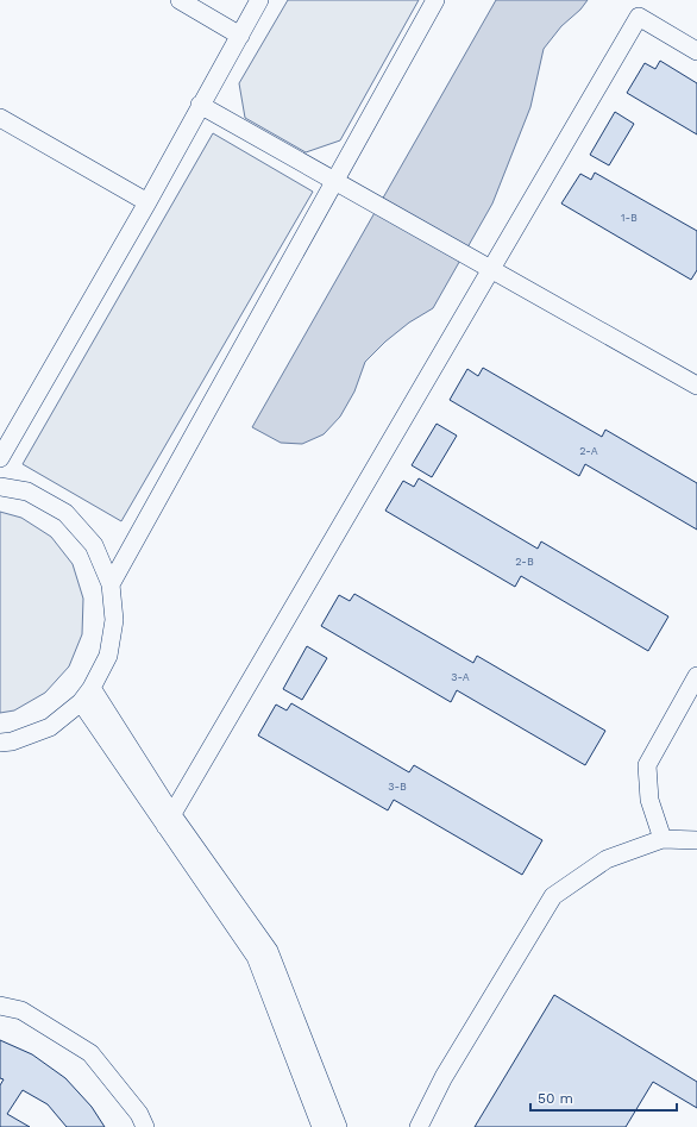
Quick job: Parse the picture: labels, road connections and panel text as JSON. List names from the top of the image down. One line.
{"house_numbers":["1-B","2-A","2-B","3-A","3-B"],"scale_bar":"50 m"}
